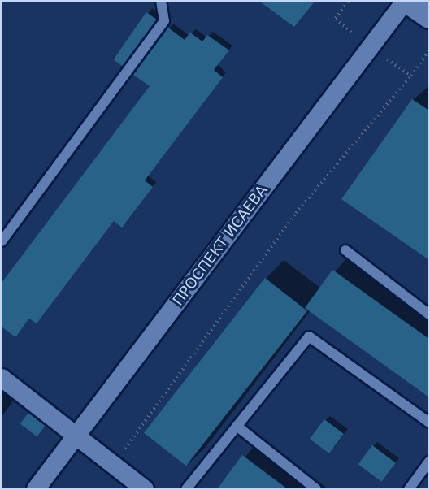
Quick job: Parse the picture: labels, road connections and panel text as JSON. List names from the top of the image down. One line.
{"streets":{"street":["ПРОСПЕКТ ИСАЕВА"]}}
